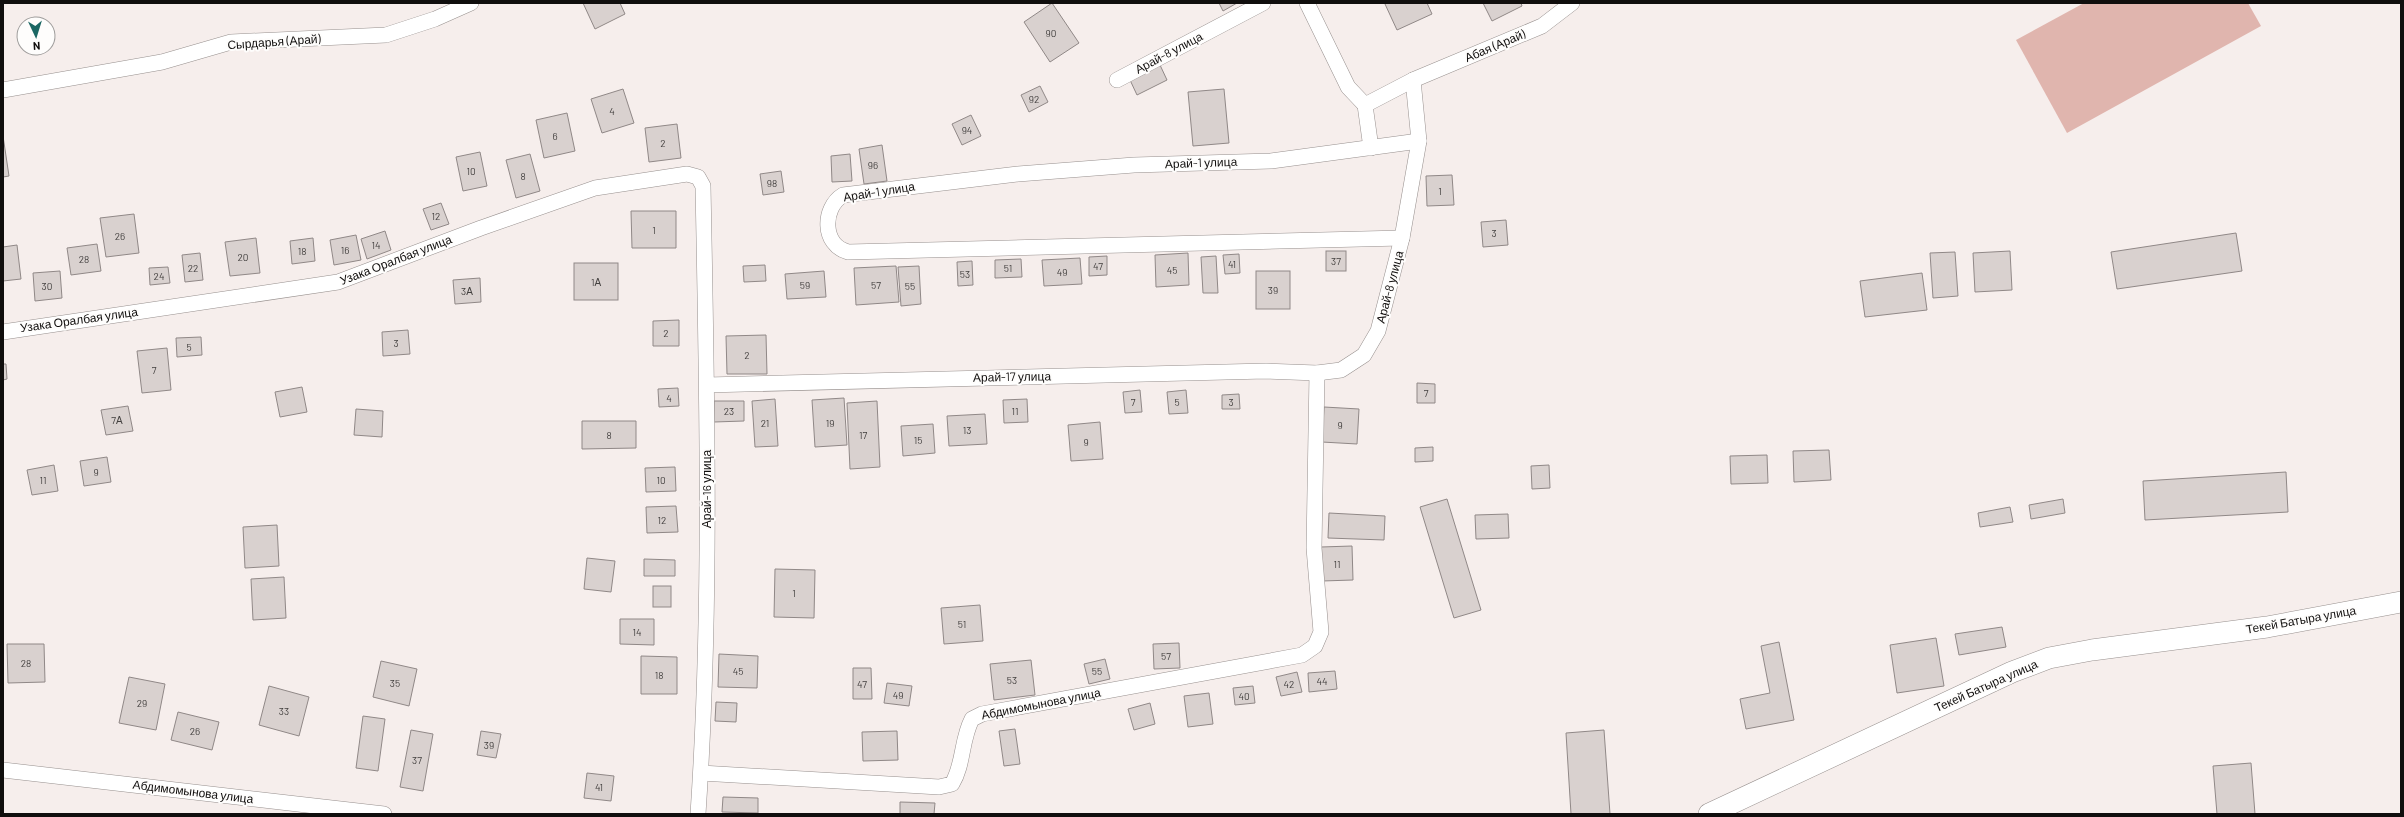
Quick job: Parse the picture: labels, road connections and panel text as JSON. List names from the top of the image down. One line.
{"streets":{"street":["Сырдарья (Арай)","Абая (Арай)","Арай-8 улица","Арай-1 улица","Узака Оралбая улица","Арай-17 улица","Арай-16 улица","Текей Батыра улица","Абдимомынова улица"]},"crossings":[["Абая (Арай)","Арай-8 улица"],["Арай-8 улица","Арай-1 улица"],["Арай-8 улица","Арай-17 улица"],["Арай-8 улица","Абдимомынова улица"],["Узака Оралбая улица","Арай-16 улица"],["Арай-17 улица","Арай-16 улица"],["Арай-17 улица","Абдимомынова улица"],["Арай-16 улица","Абдимомынова улица"]],"house_numbers":["90","92","4","94","6","2","96","10","8","98","1","12","1","3","26","14","16","18","20","28","37","41","47","22","51","45","49","53","24","1А","59","57","30","55","39","3А","2","3","5","2","7","7","4","7","5","3","23","11","7А","21","19","9","13","8","17","15","9","9","11","10","12","11","1","51","14","57","28","45","55","18","53","44","35","47","42","49","40","29","33","26","39","37","41"],"north":"bottom"}
